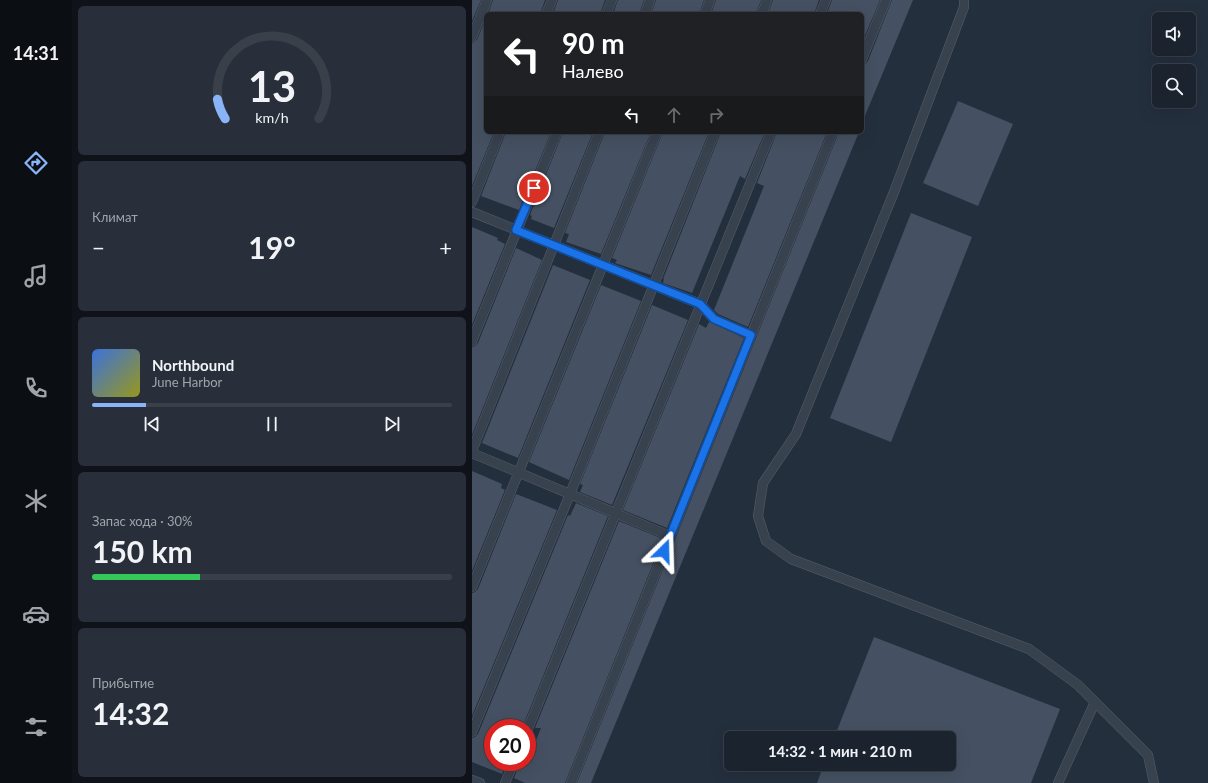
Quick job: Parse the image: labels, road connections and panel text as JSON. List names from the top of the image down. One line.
{"page":{"tabs":"14:31","turn":["90 m","Налево"],"tile":["Климат",["Запас хода · 30%","150 km"],["Прибытие","14:32"]],"heat":["−","19°","+"],"song":["Northbound","June Harbor"],"limit":"20","trip":"14:32 · 1 мин · 210 m","gauge":["13","km/h"]}}
